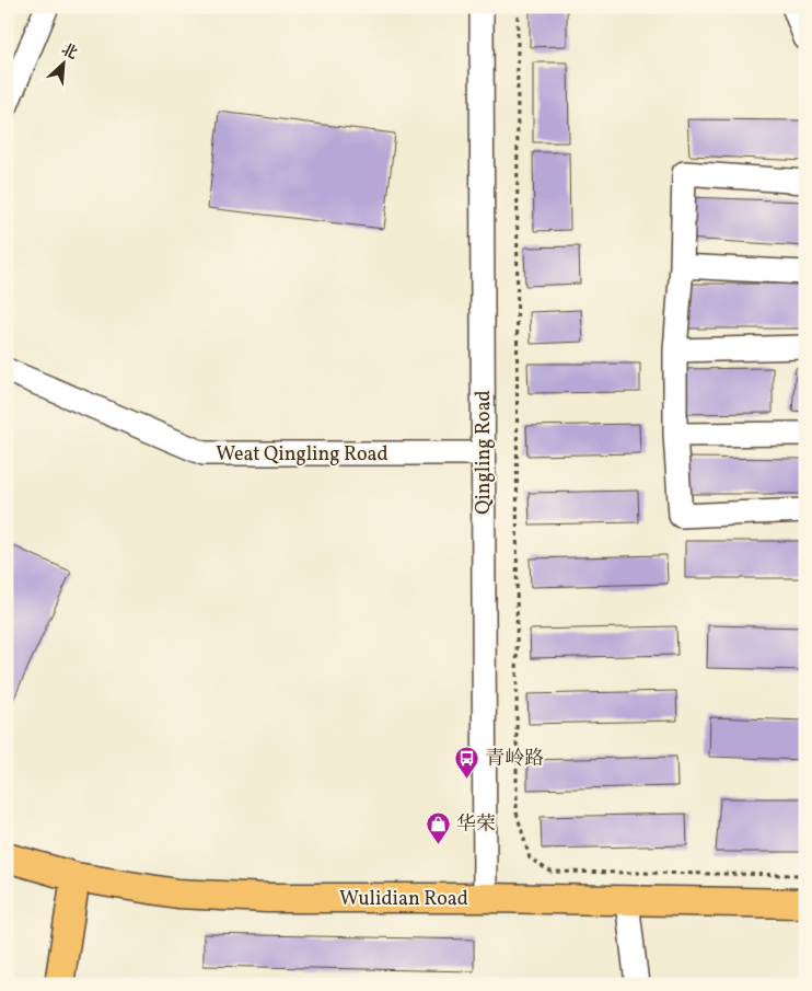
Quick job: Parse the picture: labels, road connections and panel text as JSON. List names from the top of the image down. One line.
{"streets":{"main road":["Wulidian Road"],"street":["Qingling Road","Weat Qingling Road"]},"crossings":[["Qingling Road","Weat Qingling Road"],["Qingling Road","Wulidian Road"]],"places":{"bus stop":["青岭路"],"shop":["华荣"]},"north":"top right"}
